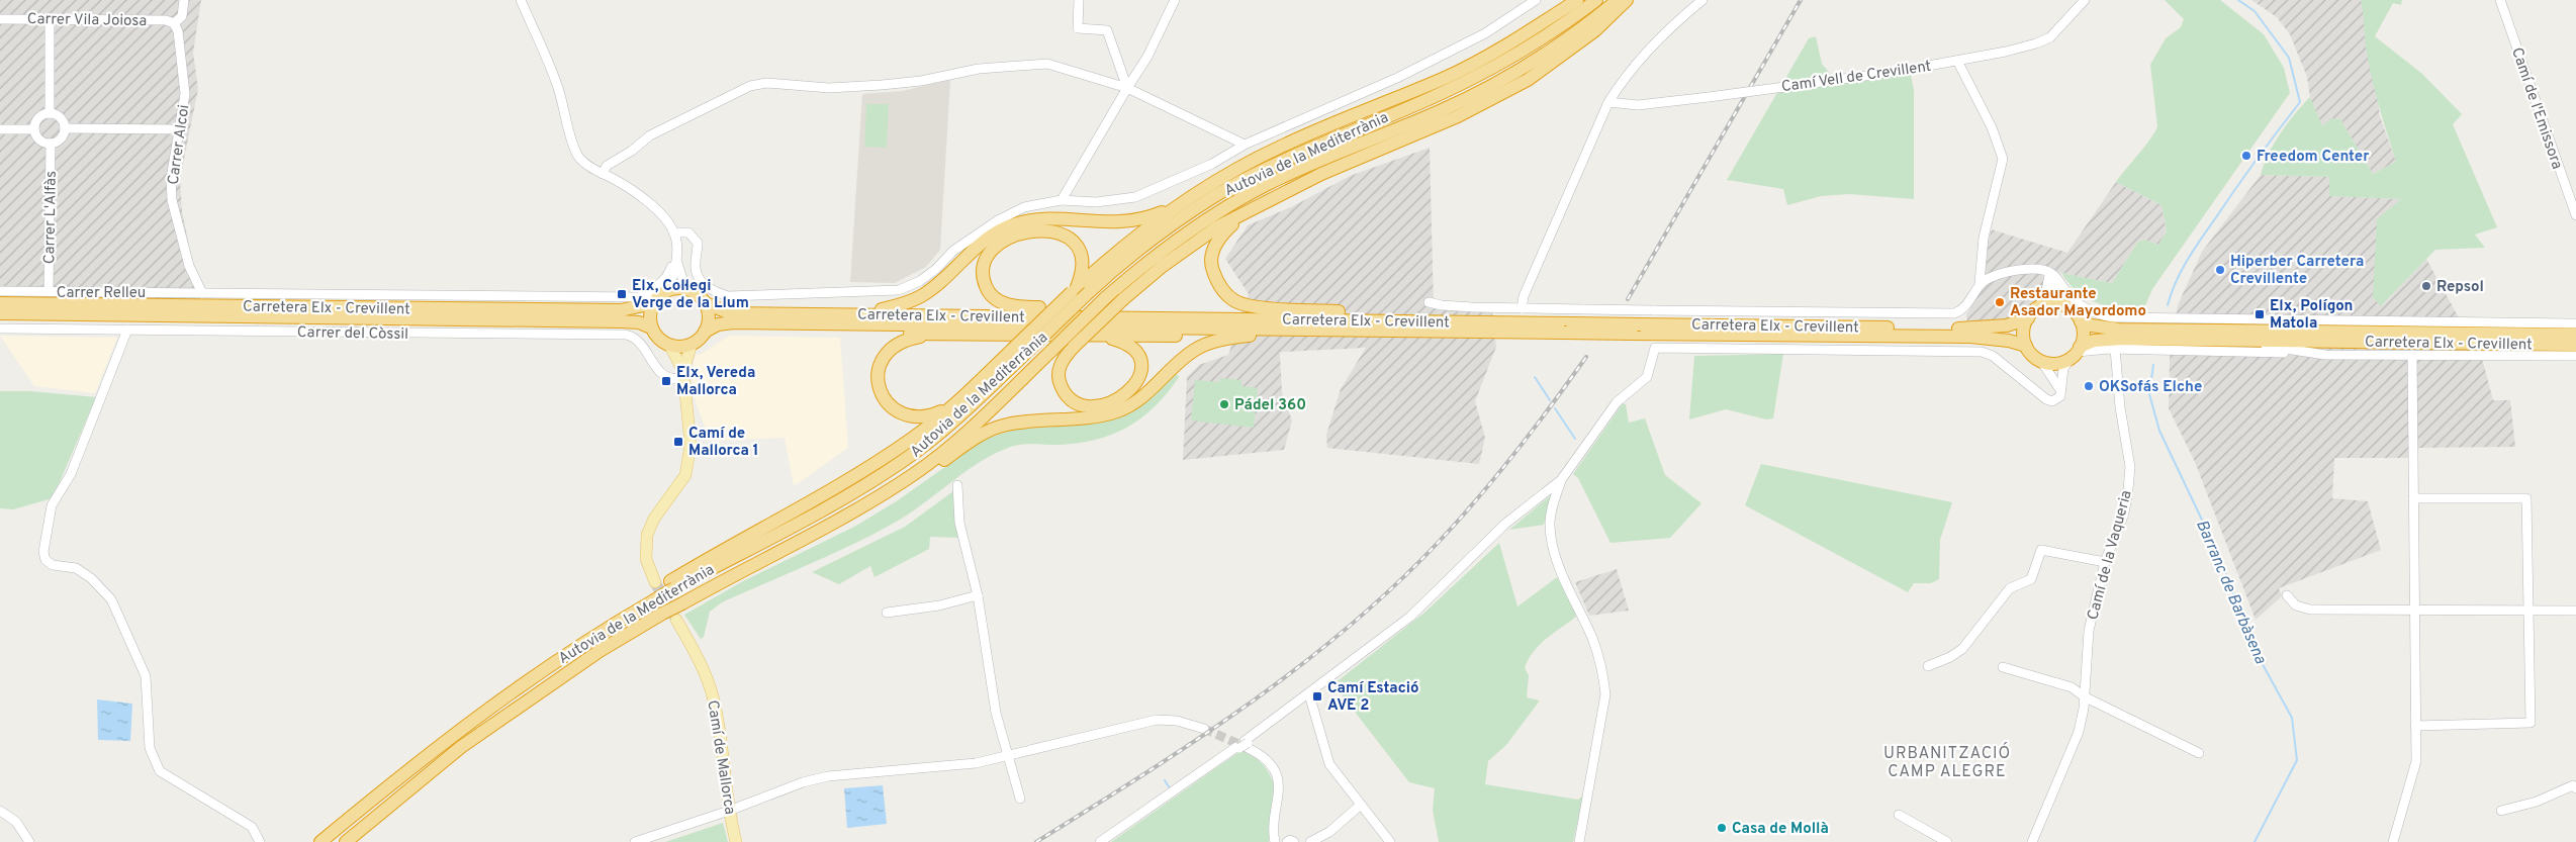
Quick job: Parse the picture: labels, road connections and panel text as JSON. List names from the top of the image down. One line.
{"streets":{"highway":["Autovia de la Mediterrània","Carretera Elx - Crevillent"],"main road":["Camí de Mallorca"],"street":["Carrer Vila Joiosa","Camí Vell de Crevillent","Camí de l'Emissora","Carrer Alcoi","Carrer L'Alfàs","Carrer Relleu","Carrer del Còssil","Camí de la Vaqueria"]},"crossings":[["Carrer Vila Joiosa","Carrer Alcoi"],["Carrer Alcoi","Carrer Relleu"],["Carrer L'Alfàs","Carrer Relleu"],["Carrer Relleu","Carretera Elx - Crevillent"]],"districts":["URBANITZACIÓ CAMP ALEGRE"],"water":["Barranc de Barbàsena"],"places":{"other":["Freedom Center","Hiperber Carretera Crevillente","Repsol","Restaurante Asador Mayordomo","OKSofás Elche","Pádel 360","Casa de Mollà"],"transit":["Elx, Col·legi Verge de la Llum","Elx, Polígon Matola","Elx, Vereda Mallorca","Camí de Mallorca 1","Camí Estació AVE 2"]}}
